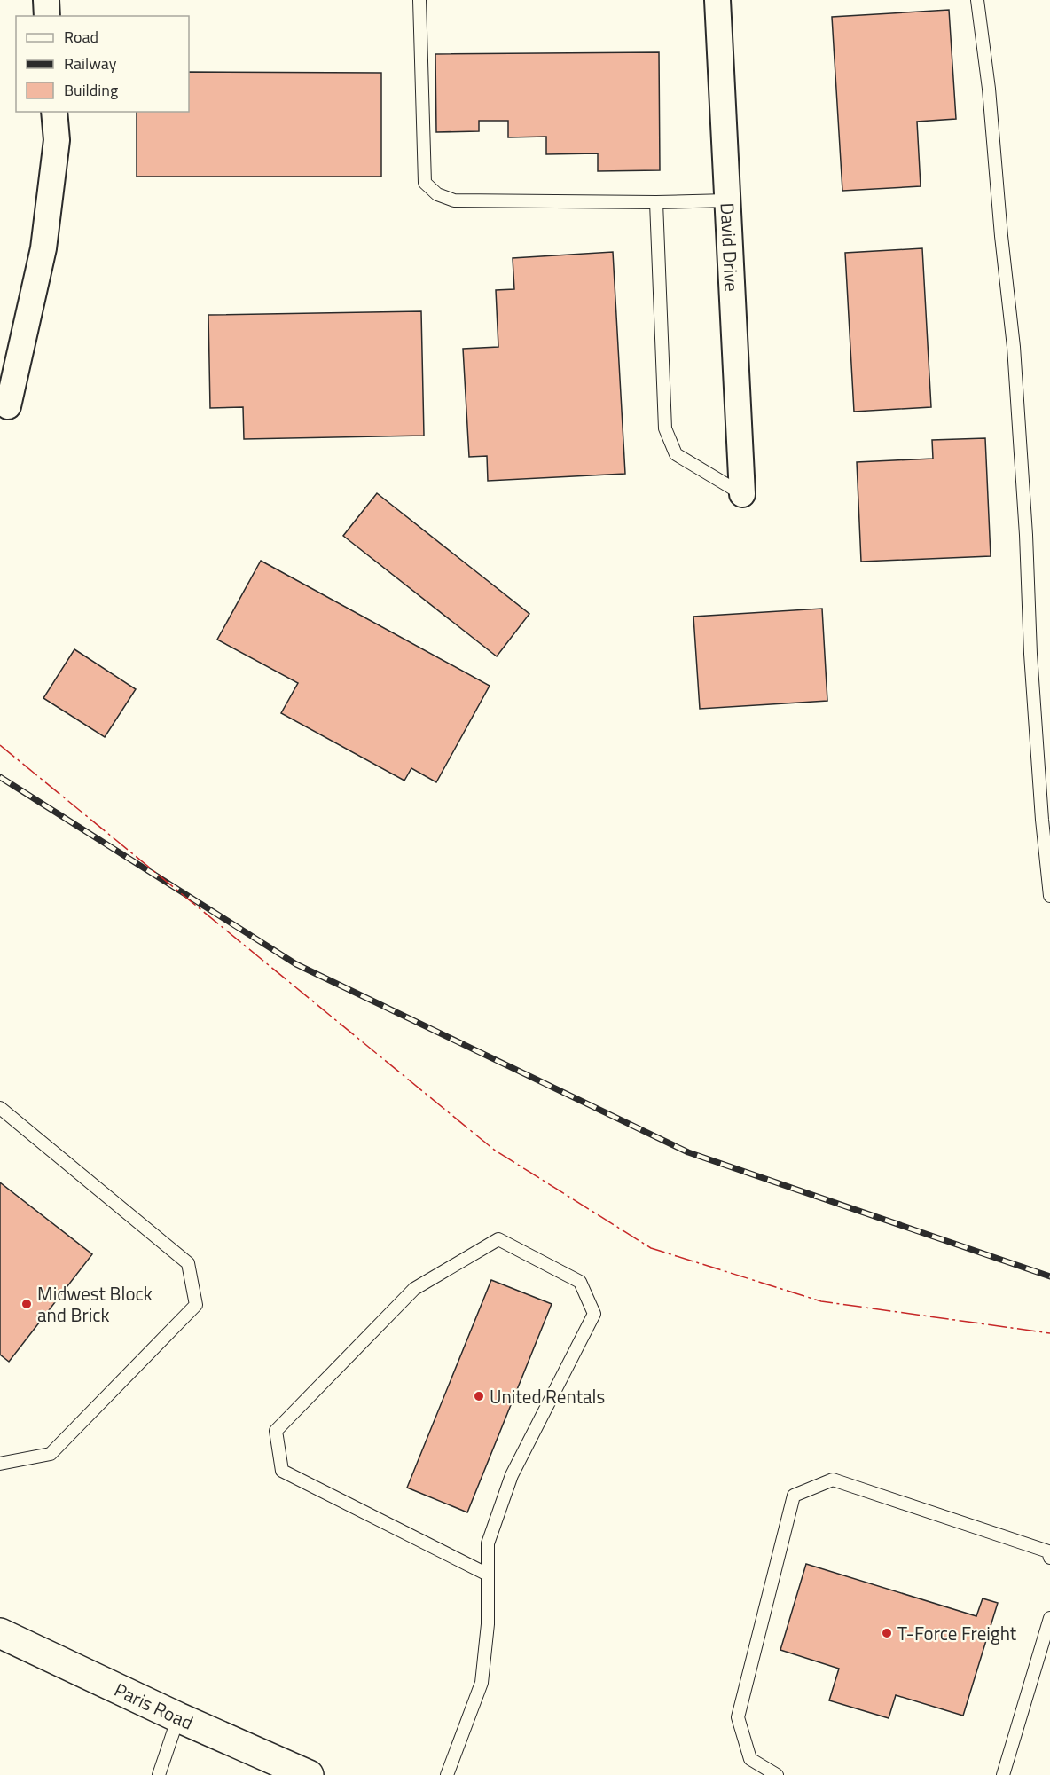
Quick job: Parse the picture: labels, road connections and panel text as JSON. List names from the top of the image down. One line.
{"streets":{"main road":["Paris Road"],"street":["David Drive"]},"places":["Midwest Block and Brick","United Rentals","T-Force Freight"],"legend":["Road","Railway","Building"]}
